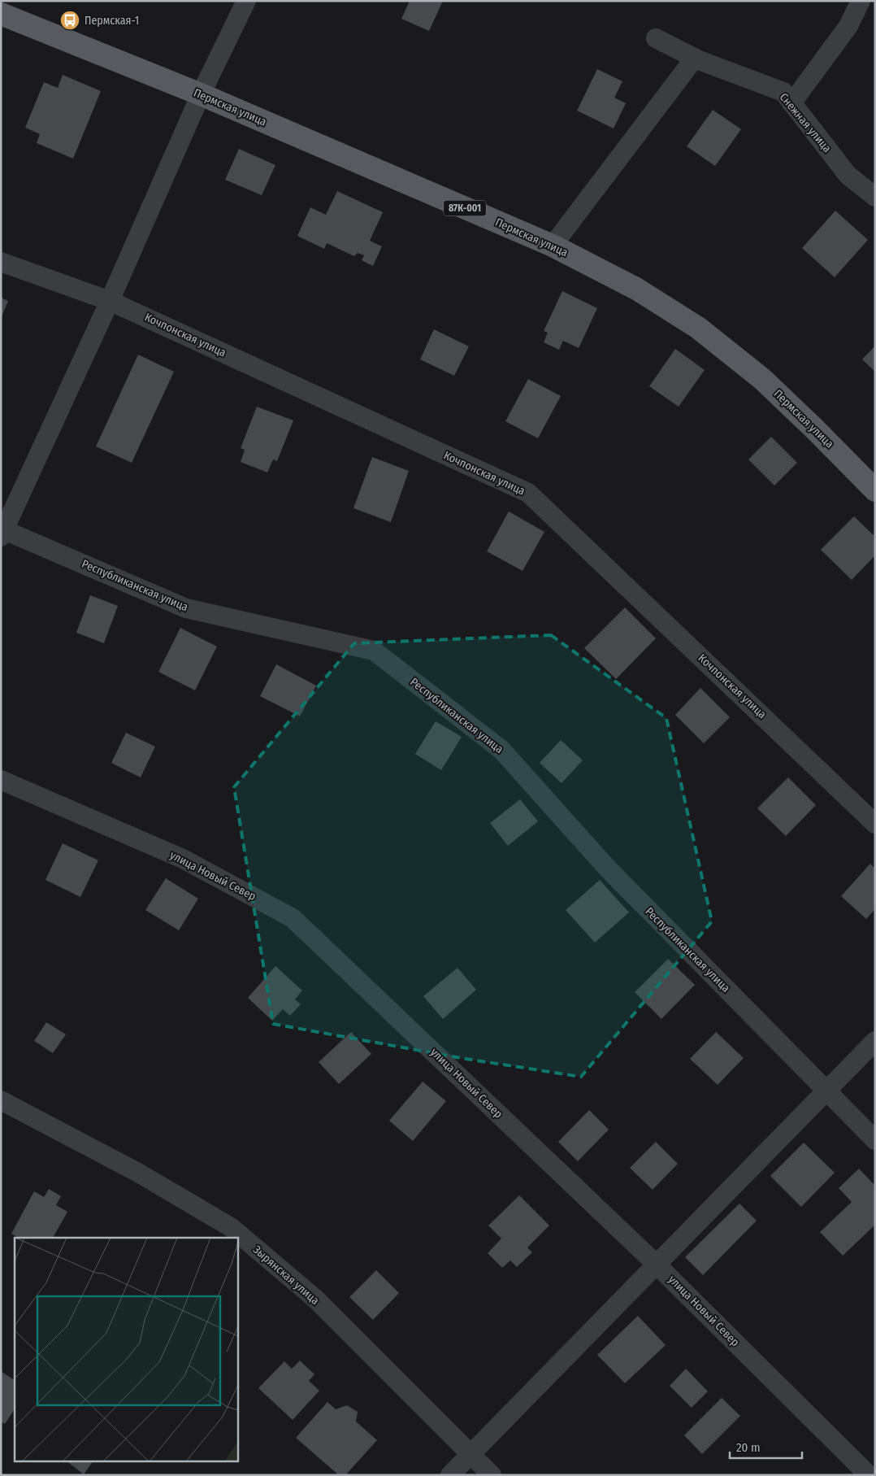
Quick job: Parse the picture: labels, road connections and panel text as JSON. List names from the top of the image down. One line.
{"streets":{"main road":["Пермская улица","87К-001"],"street":["Снежная улица","Кочпонская улица","Республиканская улица","улица Новый Север","Зырянская улица"]},"places":{"bus stop":["Пермская-1"]},"scale_bar":"20 m"}
